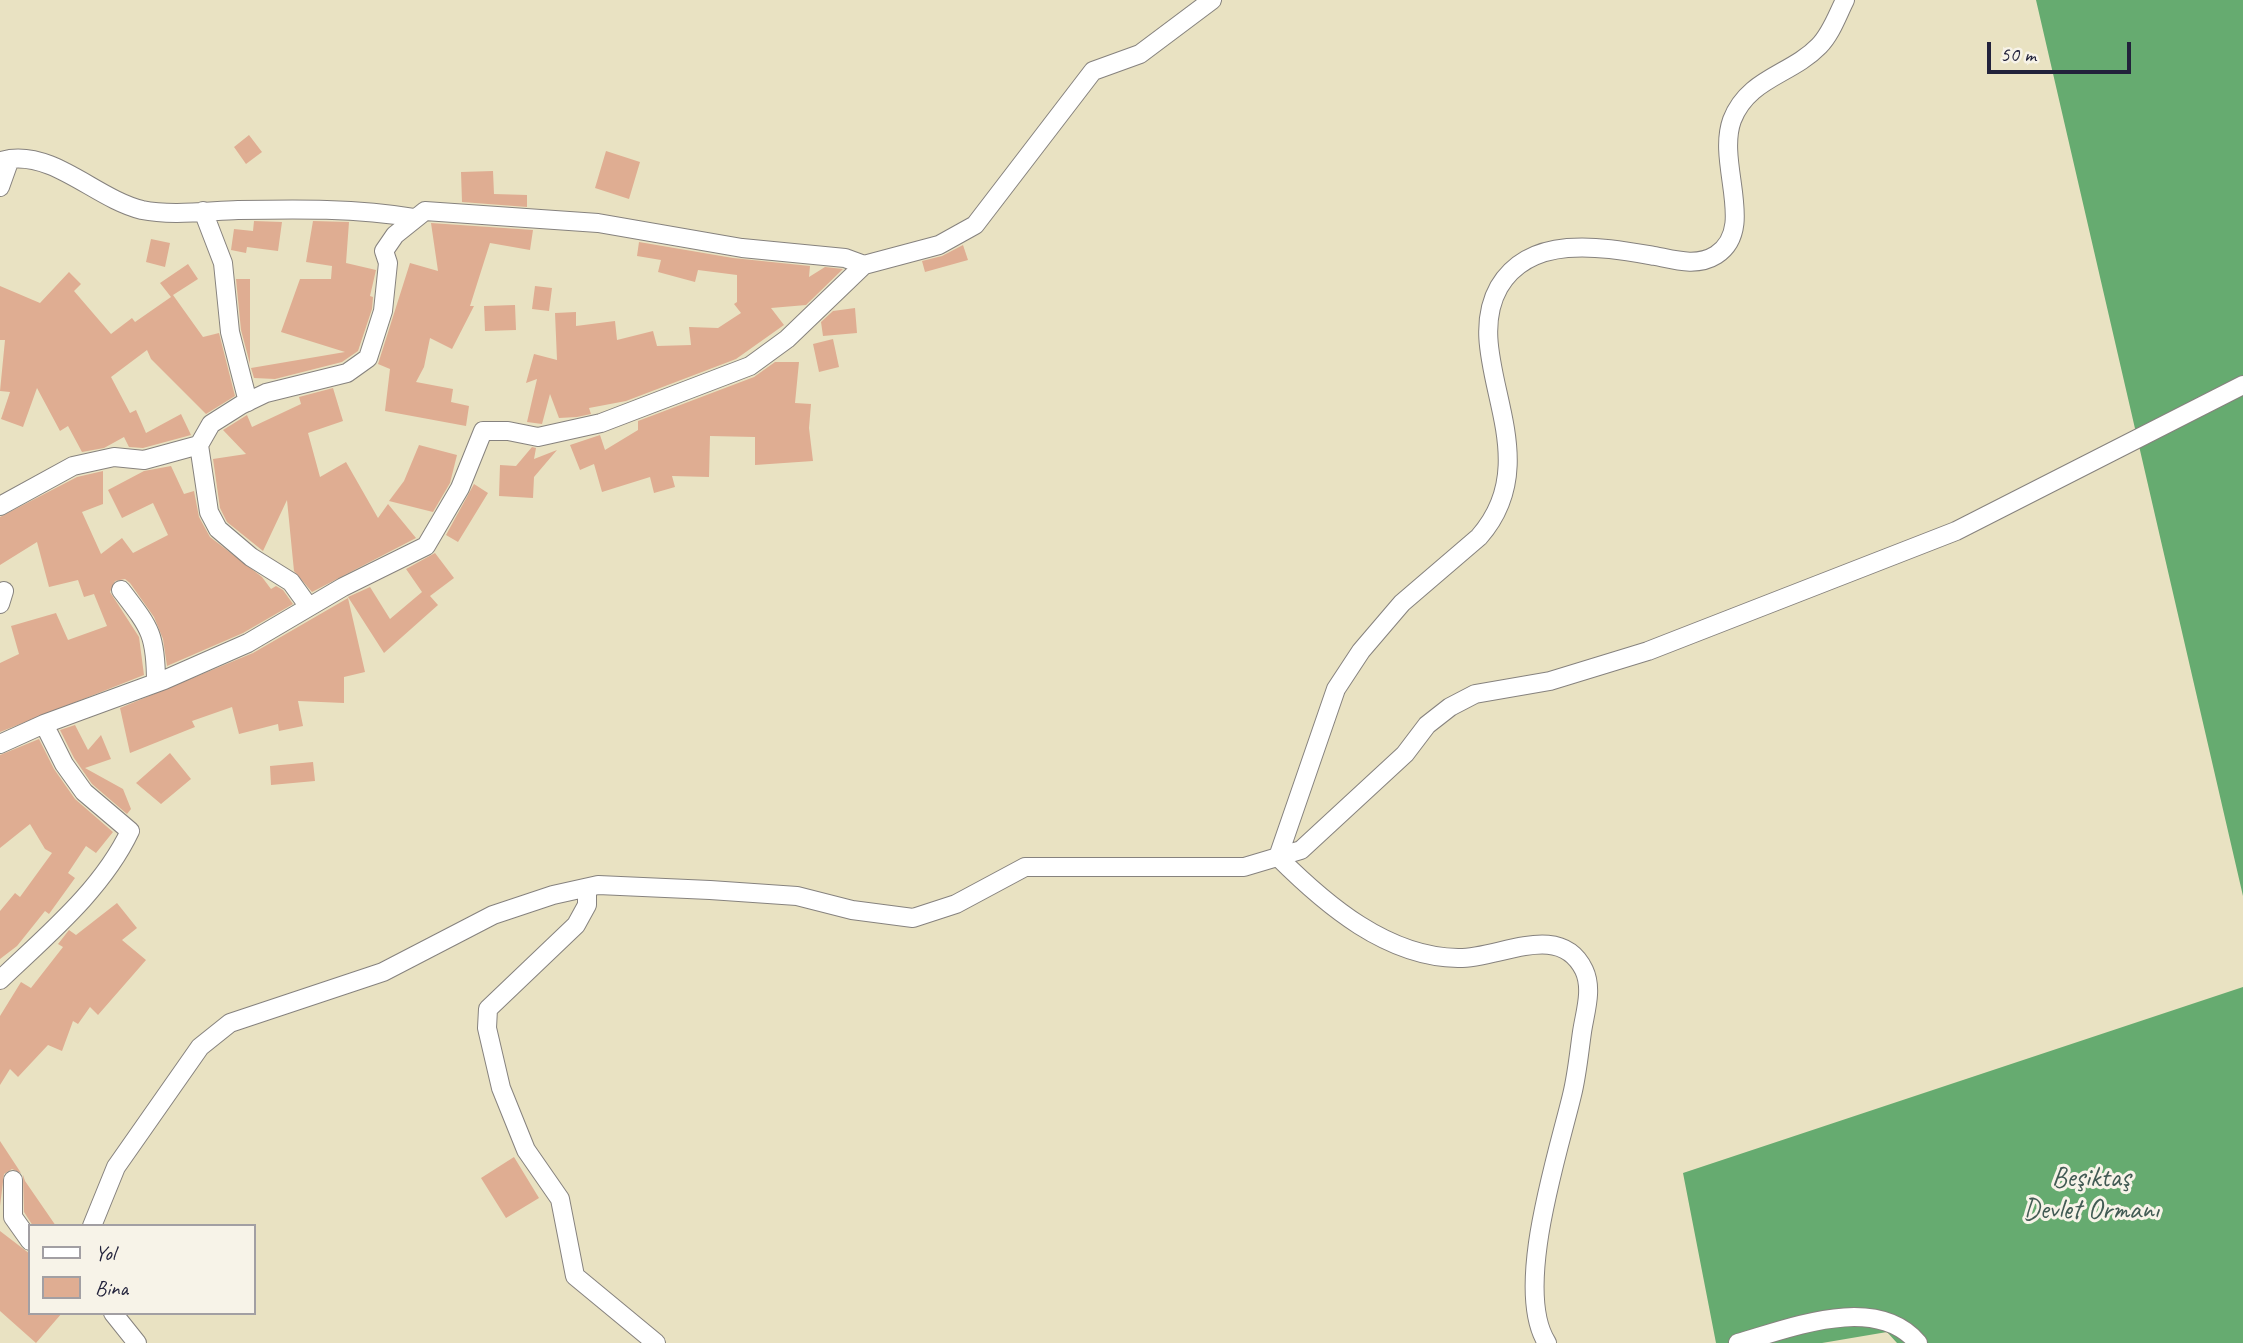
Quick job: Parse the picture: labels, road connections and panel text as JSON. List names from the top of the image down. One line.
{"parks":["Beşiktaş Devlet Ormanı"],"legend":["Yol","Bina"],"scale_bar":"50 m"}
